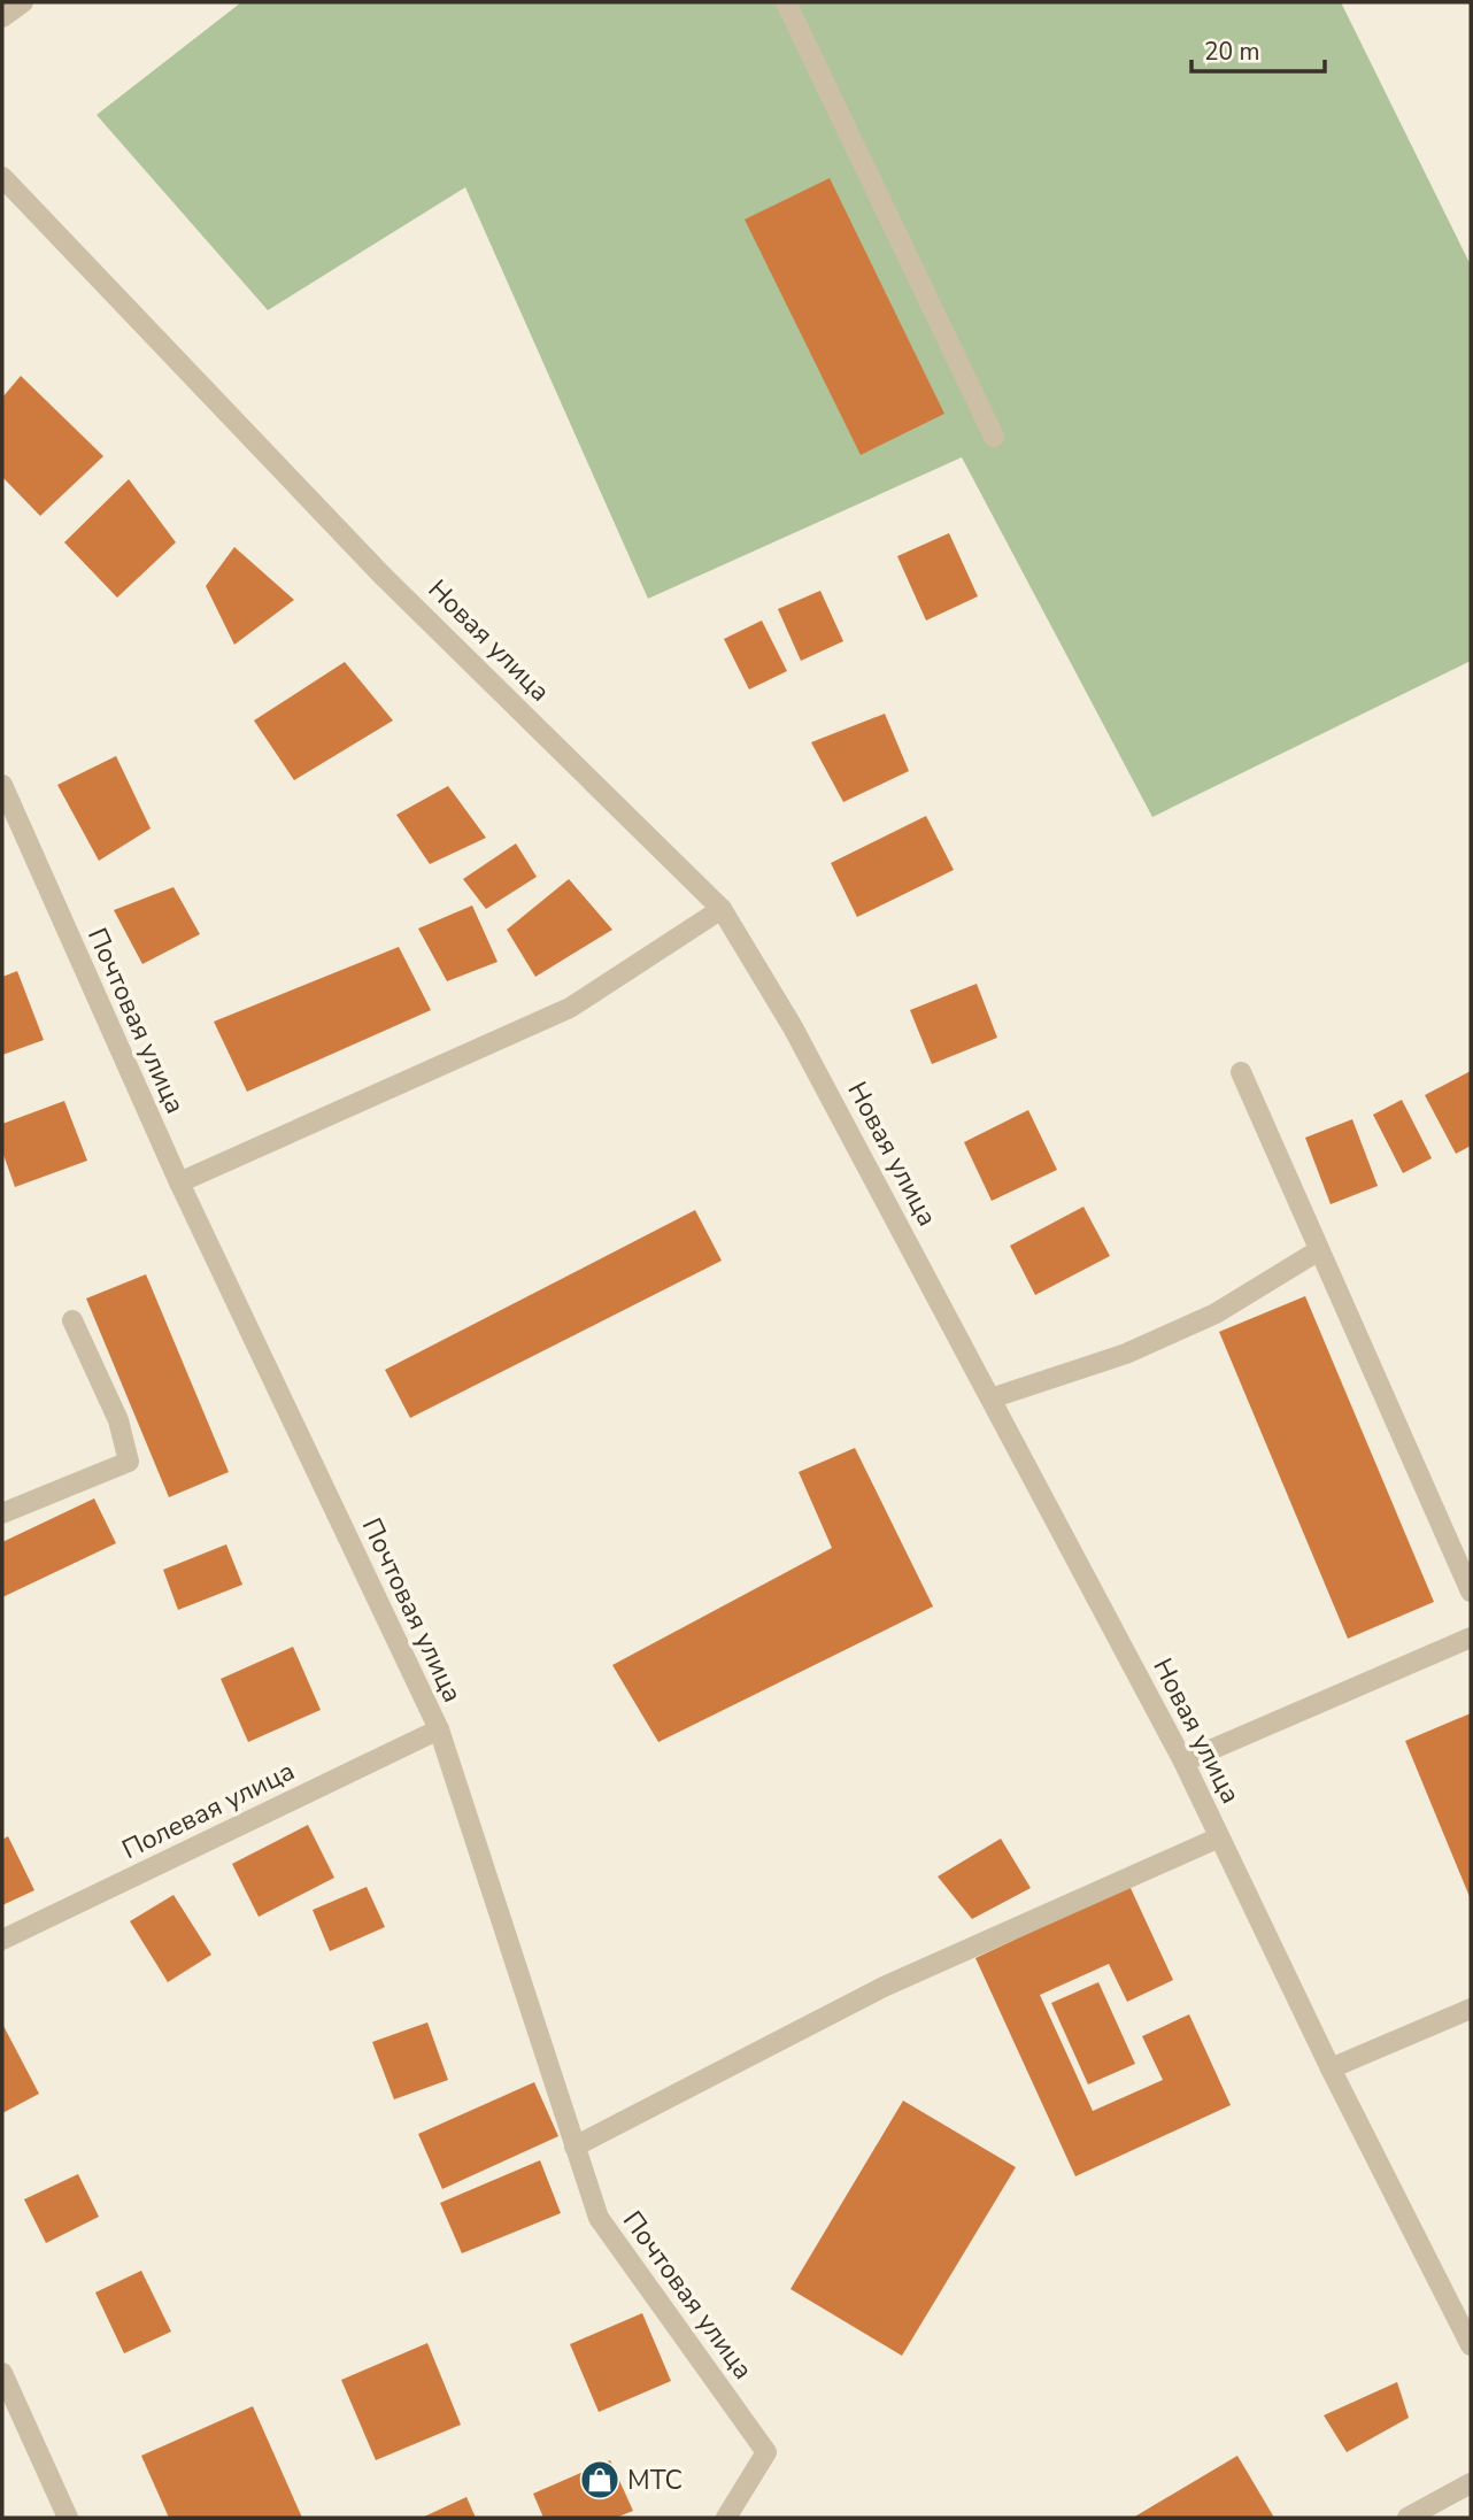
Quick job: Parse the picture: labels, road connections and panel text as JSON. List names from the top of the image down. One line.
{"streets":{"street":["Новая улица","Почтовая улица","Полевая улица"]},"crossings":[["Почтовая улица","Полевая улица"]],"places":{"shop":["МТС"]},"scale_bar":"20 m"}
